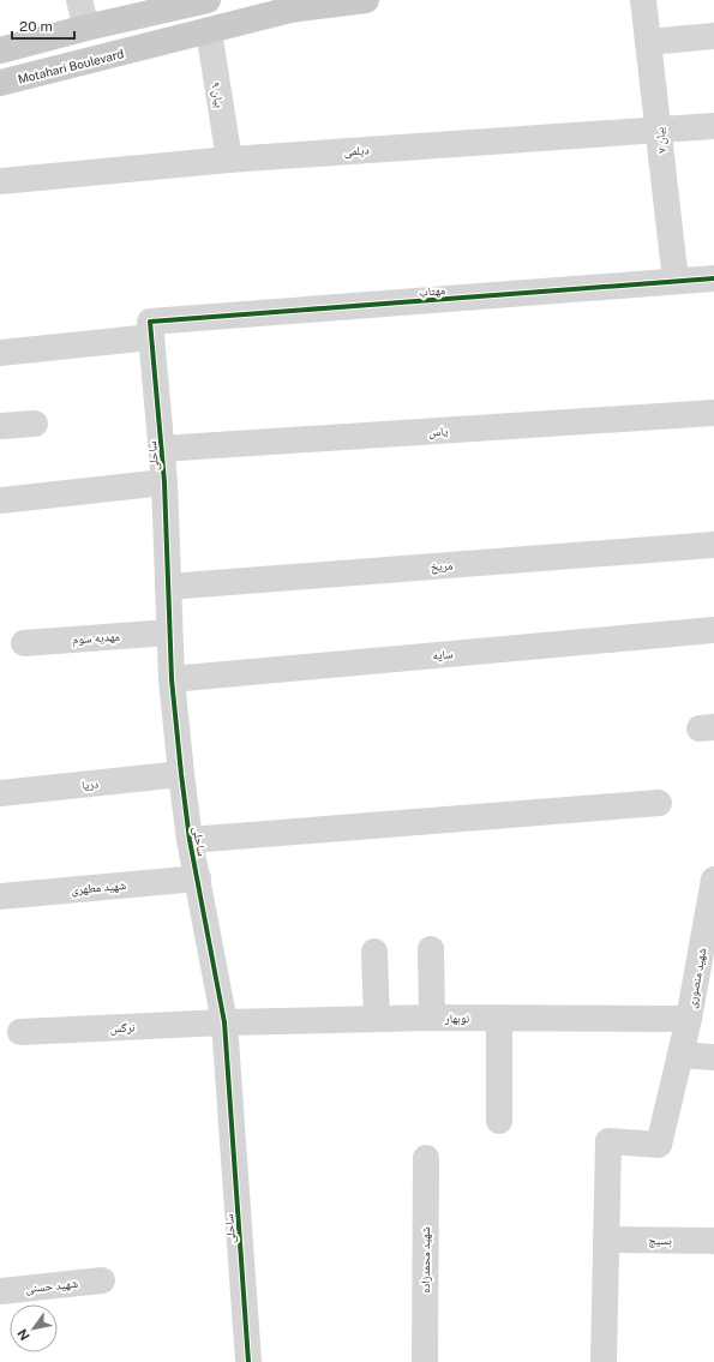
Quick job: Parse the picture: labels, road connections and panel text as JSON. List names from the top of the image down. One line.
{"streets":{"main road":["Motahari Boulevard"],"street":["بیان ۹","بیان ۷","دیلمی","مهتاب","یاس","ساحلی","مریخ","مهدیه سوم","سایه","دریا","شهید مطهری","شهید منصوری","نوبهار","نرگس","بسیج","شهید محمدزاده","شهید حسنی"]},"crossings":[["Motahari Boulevard","بیان ۹"],["بیان ۹","دیلمی"],["بیان ۷","دیلمی"],["بیان ۷","مهتاب"],["مهتاب","ساحلی"],["یاس","ساحلی"],["ساحلی","مریخ"],["ساحلی","مهدیه سوم"],["ساحلی","سایه"],["ساحلی","دریا"],["ساحلی","شهید مطهری"],["ساحلی","نوبهار"],["ساحلی","نرگس"],["شهید منصوری","نوبهار"],["شهید منصوری","بسیج"],["نوبهار","نرگس"]],"scale_bar":"20 m","north":"bottom left"}
